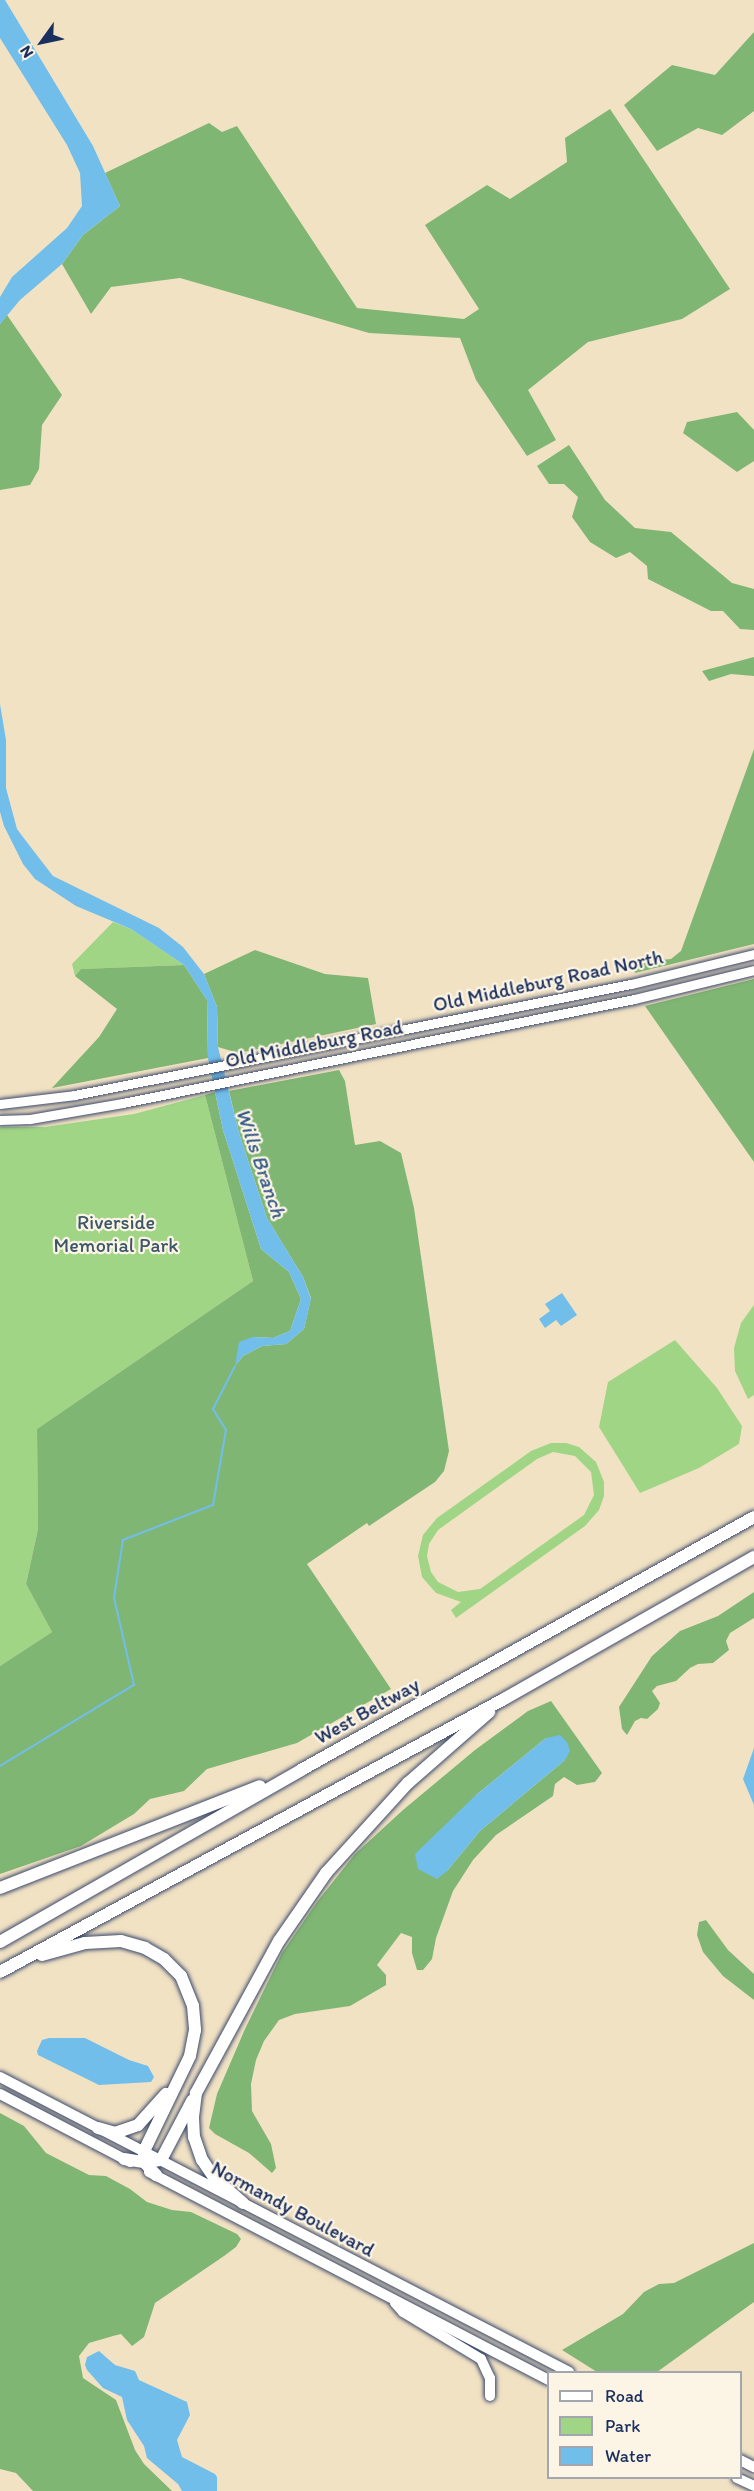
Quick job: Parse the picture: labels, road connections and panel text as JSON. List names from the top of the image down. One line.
{"streets":{"highway":["West Beltway"],"main road":["Old Middleburg Road North","Old Middleburg Road","Normandy Boulevard"]},"crossings":[["Old Middleburg Road North","Old Middleburg Road"]],"water":["Wills Branch"],"parks":["Riverside Memorial Park"],"legend":["Road","Park","Water"],"north":"bottom left"}
